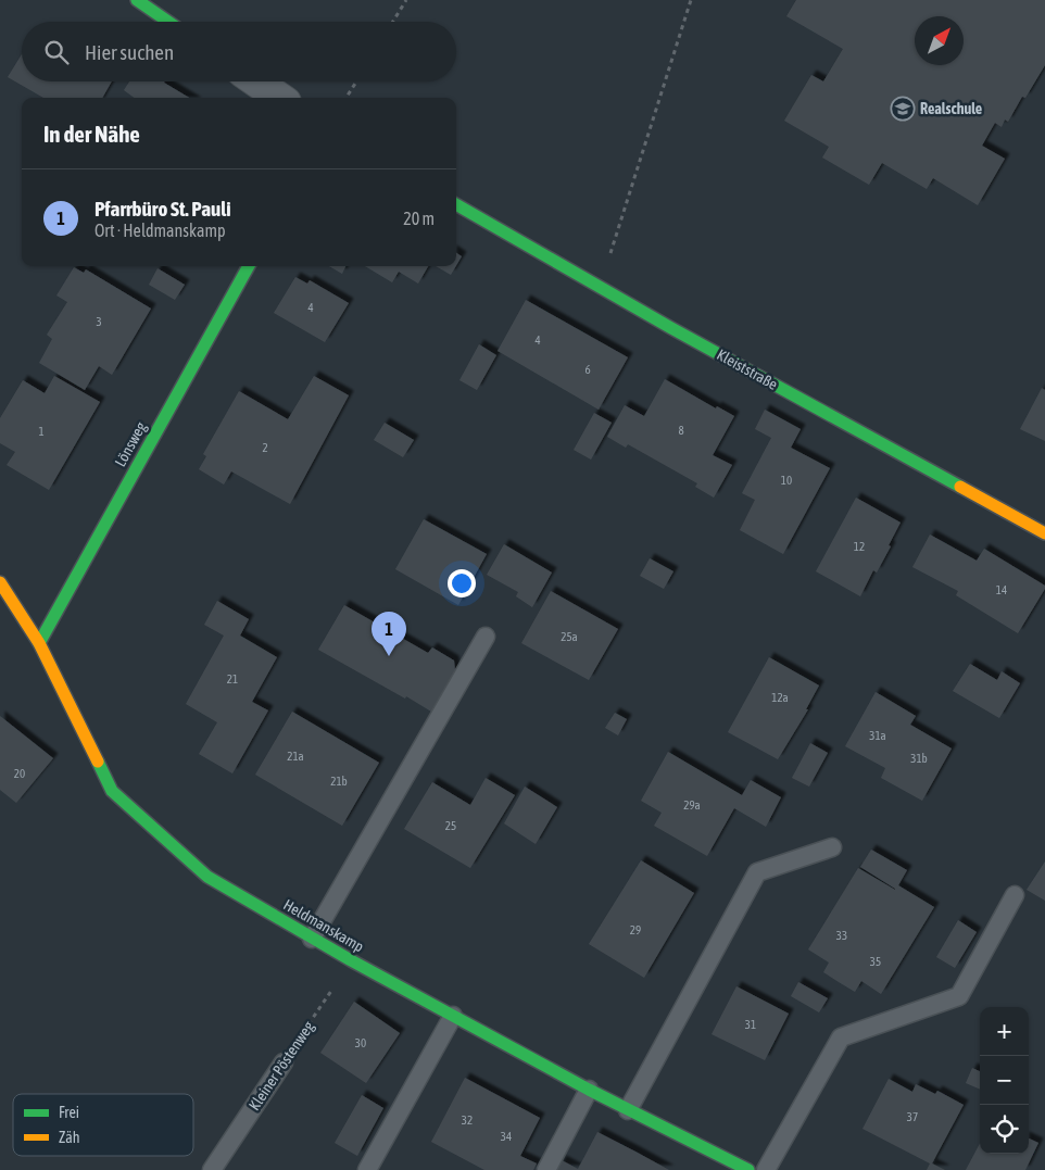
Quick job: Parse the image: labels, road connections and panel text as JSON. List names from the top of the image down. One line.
{"streets":{"street":["Kleiststraße","Lönsweg","Heldmanskamp"],"lane":["Kleiner Pöstenweg"]},"crossings":[["Lönsweg","Heldmanskamp"],["Heldmanskamp","Kleiner Pöstenweg"]],"places":{"school or university":["Realschule"]},"house_numbers":["4","3","4","6","8","1","2","10","12","14","25a","21","12a","31a","21a","31b","20","21b","29a","25","29","33","35","31","30","37","32","34"],"legend":["Frei","Zäh"],"north":"top right","page":{"search":"Hier suchen","heading":"In der Nähe","list":[{"mark":"1","name":"Pfarrbüro St. Pauli","note":"Ort · Heldmanskamp","value":"20 m"}],"pins":"1","map_buttons":["+","−"]}}
